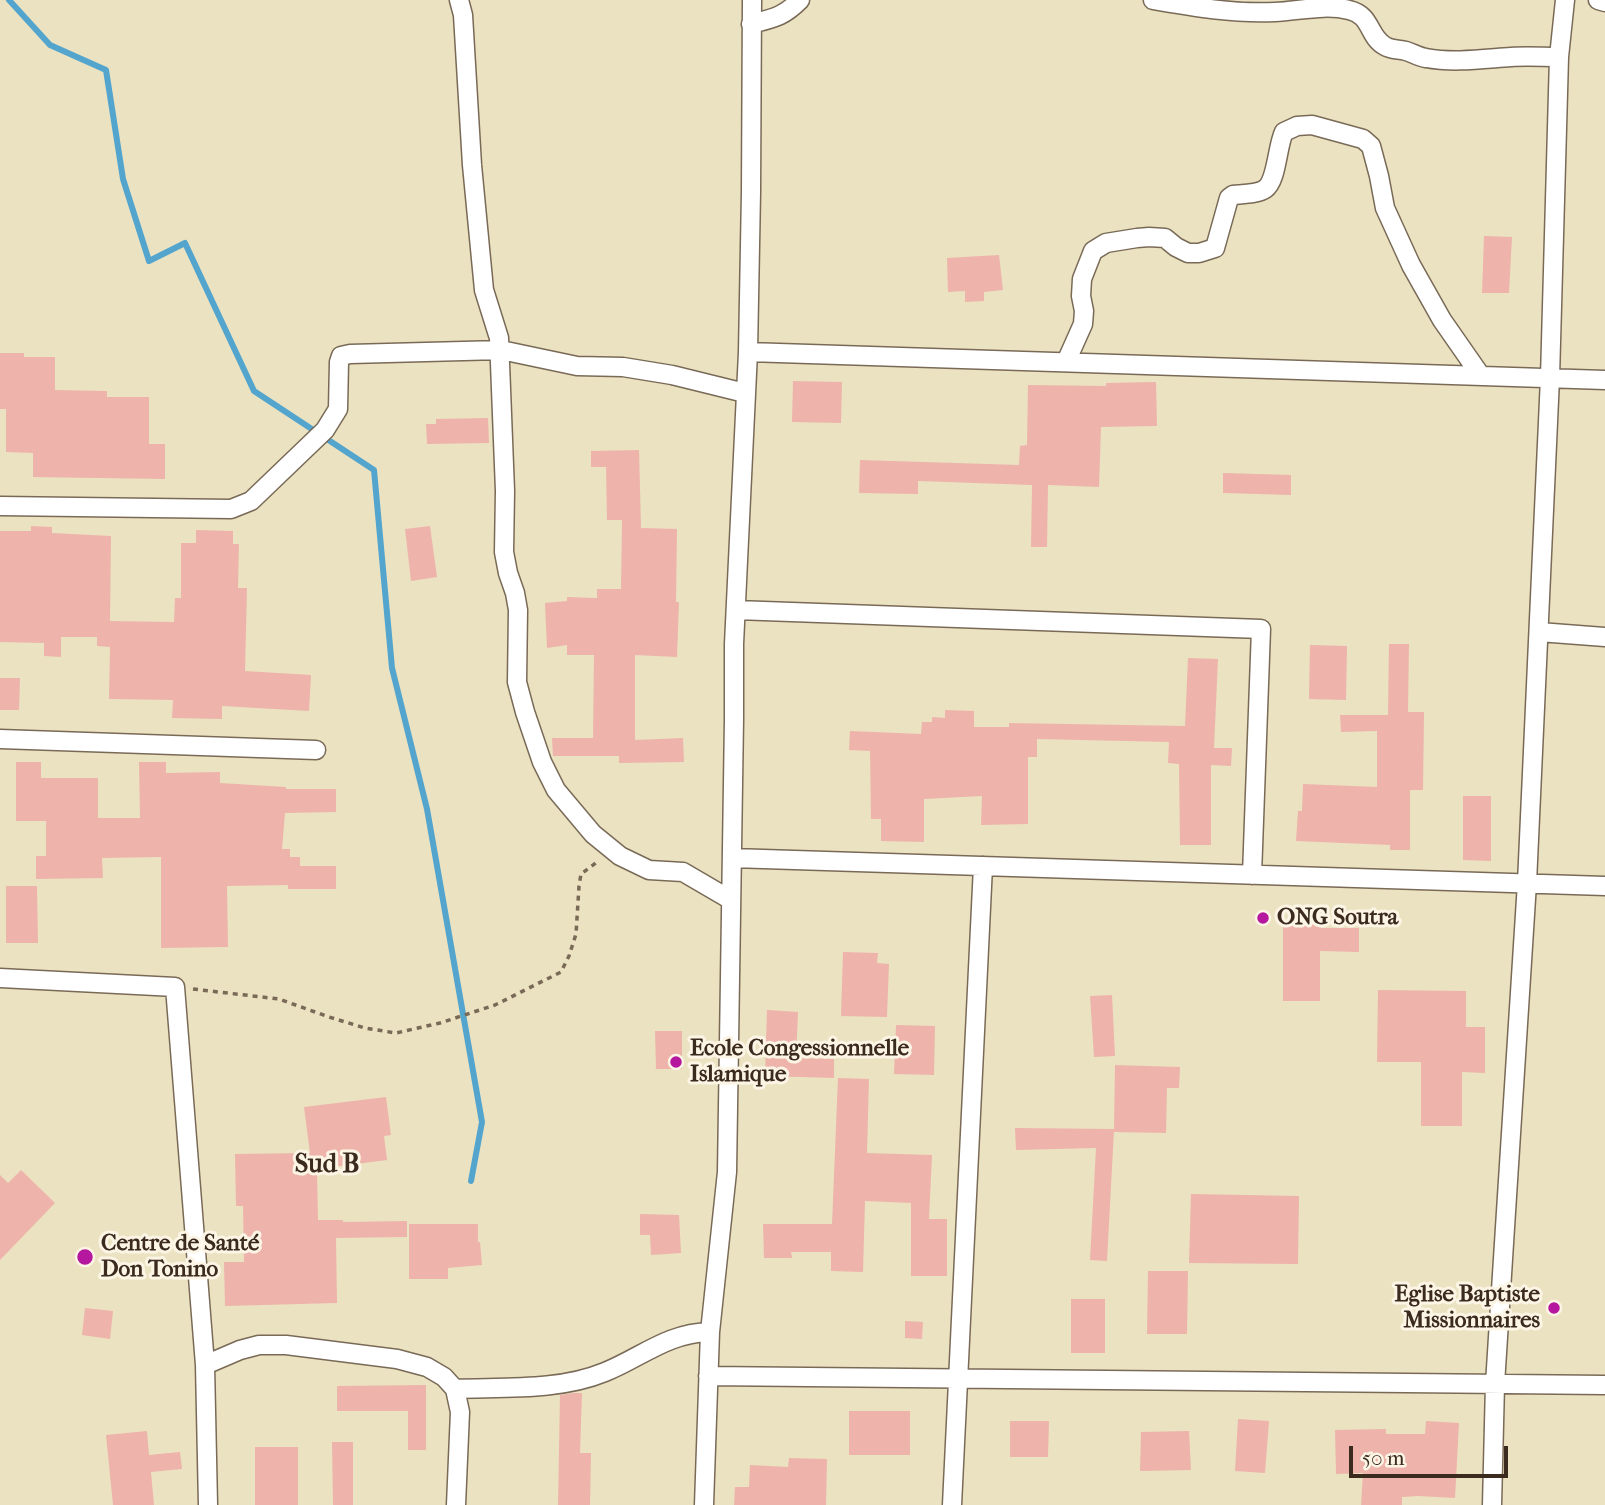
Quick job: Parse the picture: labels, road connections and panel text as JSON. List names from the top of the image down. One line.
{"districts":["Sud B"],"places":["ONG Soutra","Ecole Congessionnelle Islamique","Centre de Santé Don Tonino","Eglise Baptiste Missionnaires"],"scale_bar":"50 m"}
